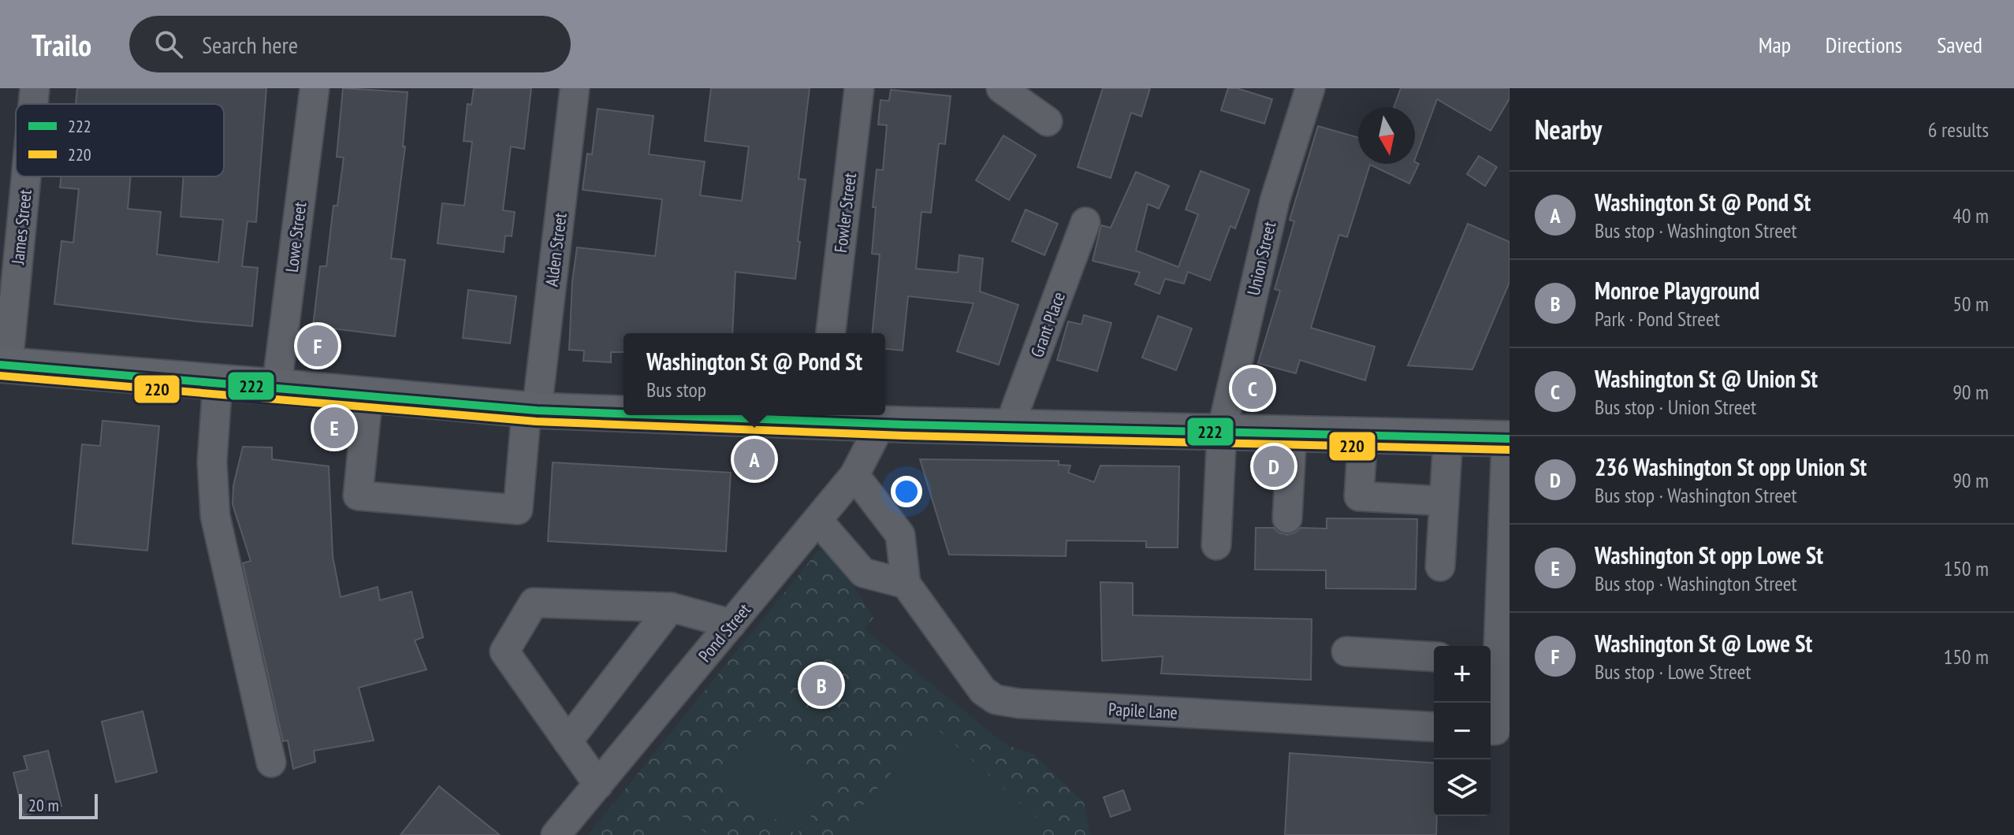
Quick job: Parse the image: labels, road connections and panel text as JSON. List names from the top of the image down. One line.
{"streets":{"street":["Fowler Street","James Street","Lowe Street","Alden Street","Union Street","Grant Place","Pond Street","Papile Lane"]},"crossings":[["Pond Street","Papile Lane"]],"lines":["transit line 222","transit line 220"],"legend":["222","220"],"scale_bar":"20 m","north":"bottom","page":{"header":"Trailo","search":"Search here","nav":["Map","Directions","Saved"],"heading":["Nearby","6 results"],"list":[{"mark":"A","name":"Washington St @ Pond St","note":"Bus stop · Washington Street","value":"40 m"},{"mark":"B","name":"Monroe Playground","note":"Park · Pond Street","value":"50 m"},{"mark":"C","name":"Washington St @ Union St","note":"Bus stop · Union Street","value":"90 m"},{"mark":"D","name":"236 Washington St opp Union St","note":"Bus stop · Washington Street","value":"90 m"},{"mark":"E","name":"Washington St opp Lowe St","note":"Bus stop · Washington Street","value":"150 m"},{"mark":"F","name":"Washington St @ Lowe St","note":"Bus stop · Lowe Street","value":"150 m"}],"pins":["F","C","E","A","D","B"],"popup":["Washington St @ Pond St","Bus stop"],"map_buttons":["+","−"],"scale":"20 m"}}
